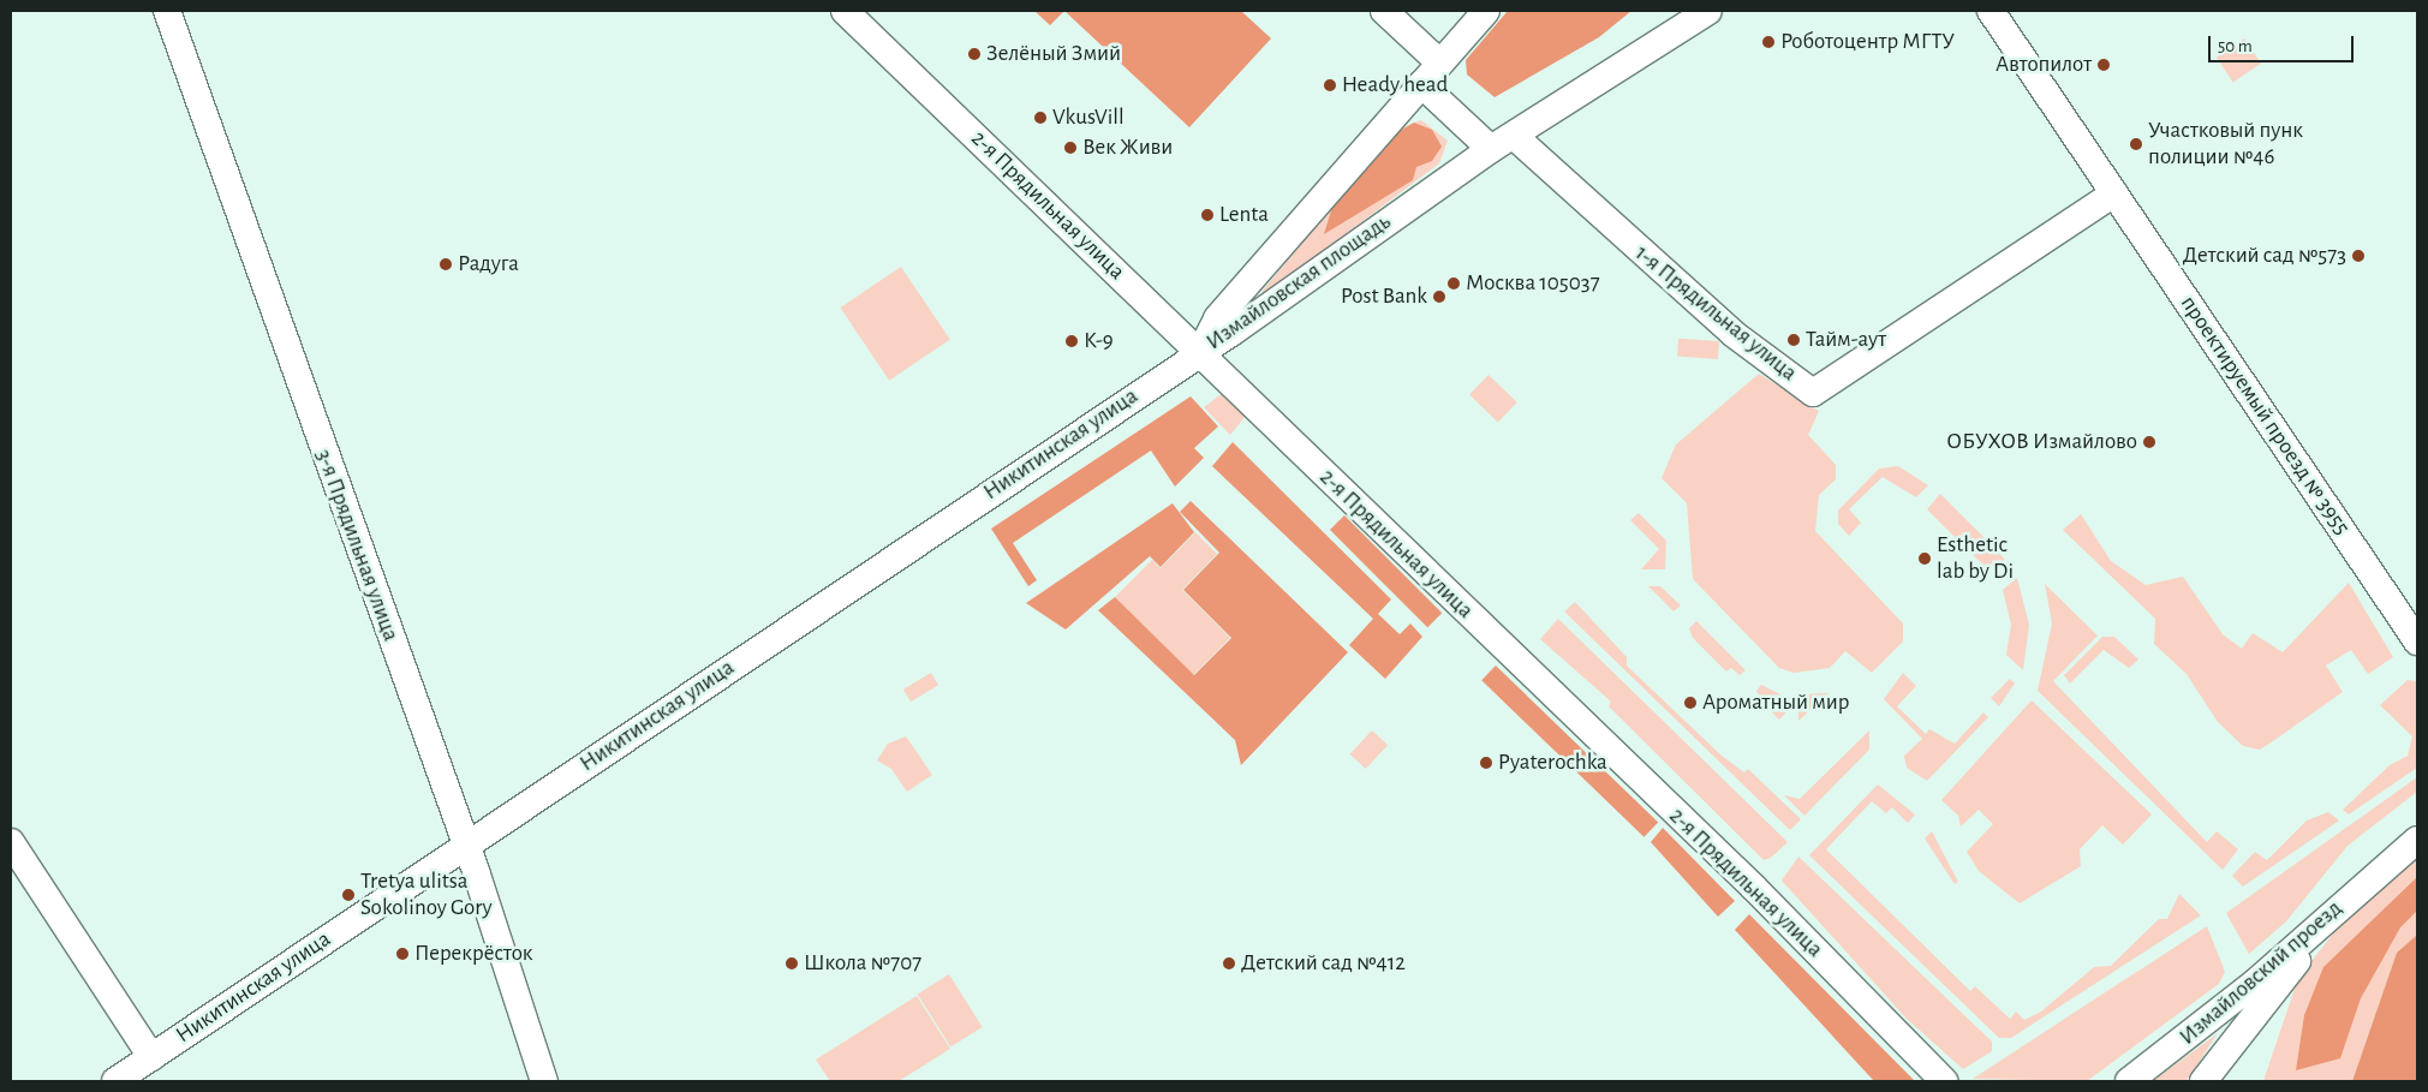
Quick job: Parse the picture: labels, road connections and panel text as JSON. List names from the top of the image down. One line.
{"streets":{"street":["2-я Прядильная улица","Измайловская площадь","1-я Прядильная улица","проектируемый проезд № 3955","Никитинская улица","3-я Прядильная улица","Измайловский проезд"]},"crossings":[["2-я Прядильная улица","Измайловская площадь"],["2-я Прядильная улица","Никитинская улица"],["Измайловская площадь","1-я Прядильная улица"],["Измайловская площадь","Никитинская улица"],["1-я Прядильная улица","проектируемый проезд № 3955"],["Никитинская улица","3-я Прядильная улица"]],"places":["Роботоцентр МГТУ","Зелёный Змий","Автопилот","Heady head","VkusVill","Участковый пунк полиции №46","Век Живи","Lenta","Детский сад №573","Радуга","Москва 105037","Post Bank","Тайм-аут","К-9","ОБУХОВ Измайлово","Esthetic lab by Di","Ароматный мир","Pyaterochka","Tretya ulitsa Sokolinoy Gory","Перекрёсток","Школа №707","Детский сад №412"],"scale_bar":"50 m"}
